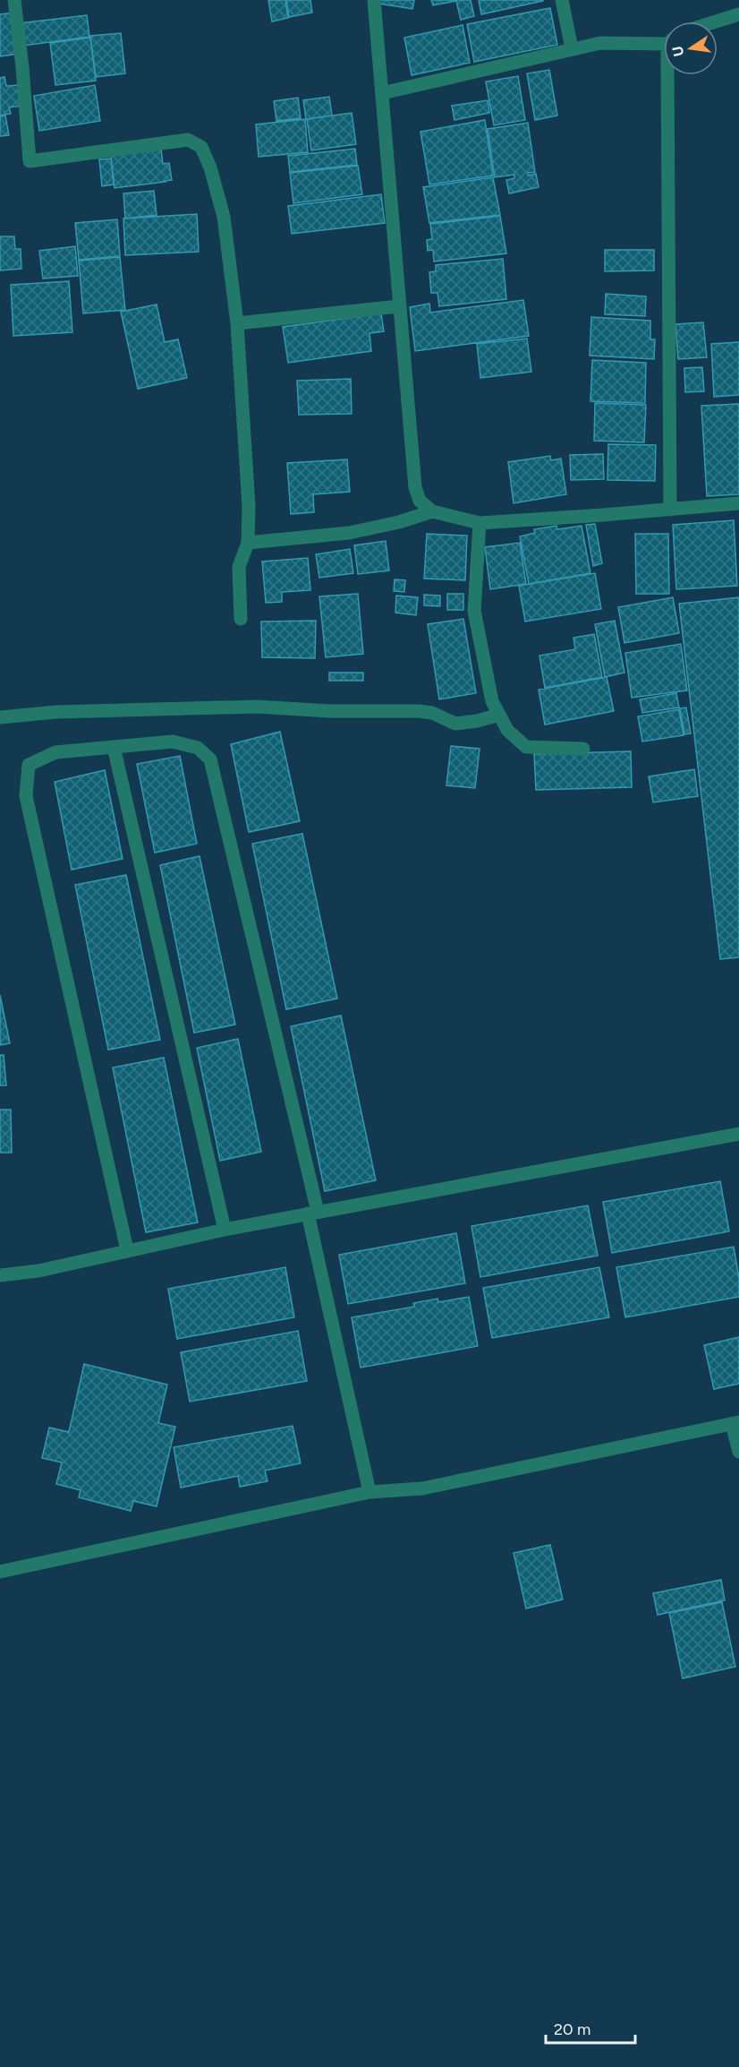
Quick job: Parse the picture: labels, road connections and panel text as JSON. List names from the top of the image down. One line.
{"scale_bar":"20 m","north":"left"}
